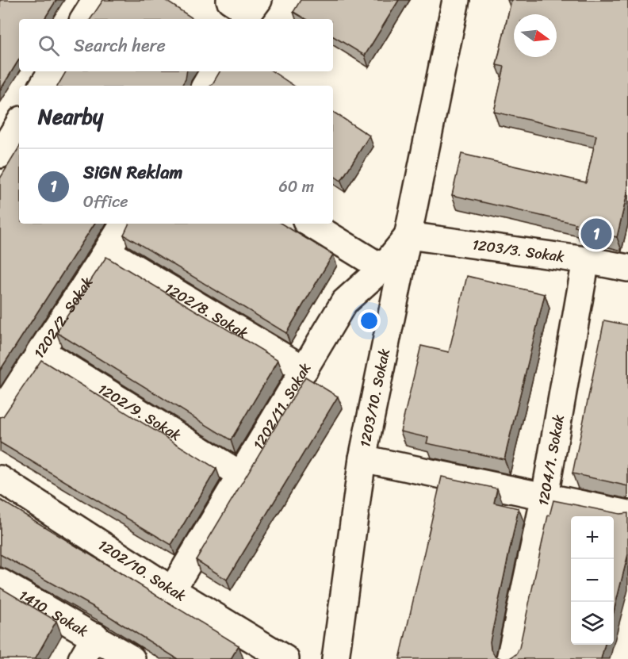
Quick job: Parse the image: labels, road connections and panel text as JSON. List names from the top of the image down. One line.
{"streets":{"street":["1203/3. Sokak","1202/8. Sokak","1202/2. Sokak","1203/10. Sokak","1202/11. Sokak","1202/9. Sokak","1204/1. Sokak","1202/10. Sokak","1410. Sokak"]},"crossings":[["1203/3. Sokak","1203/10. Sokak"],["1203/3. Sokak","1202/11. Sokak"],["1203/3. Sokak","1204/1. Sokak"],["1202/8. Sokak","1202/2. Sokak"],["1202/8. Sokak","1202/11. Sokak"],["1202/2. Sokak","1202/9. Sokak"],["1203/10. Sokak","1202/11. Sokak"],["1202/11. Sokak","1202/9. Sokak"],["1202/11. Sokak","1202/10. Sokak"]],"north":"right","page":{"search":"Search here","heading":"Nearby","list":[{"mark":"1","name":"SiGN Reklam","note":"Office","value":"60 m"}],"pins":"1","map_buttons":["+","−"]}}
